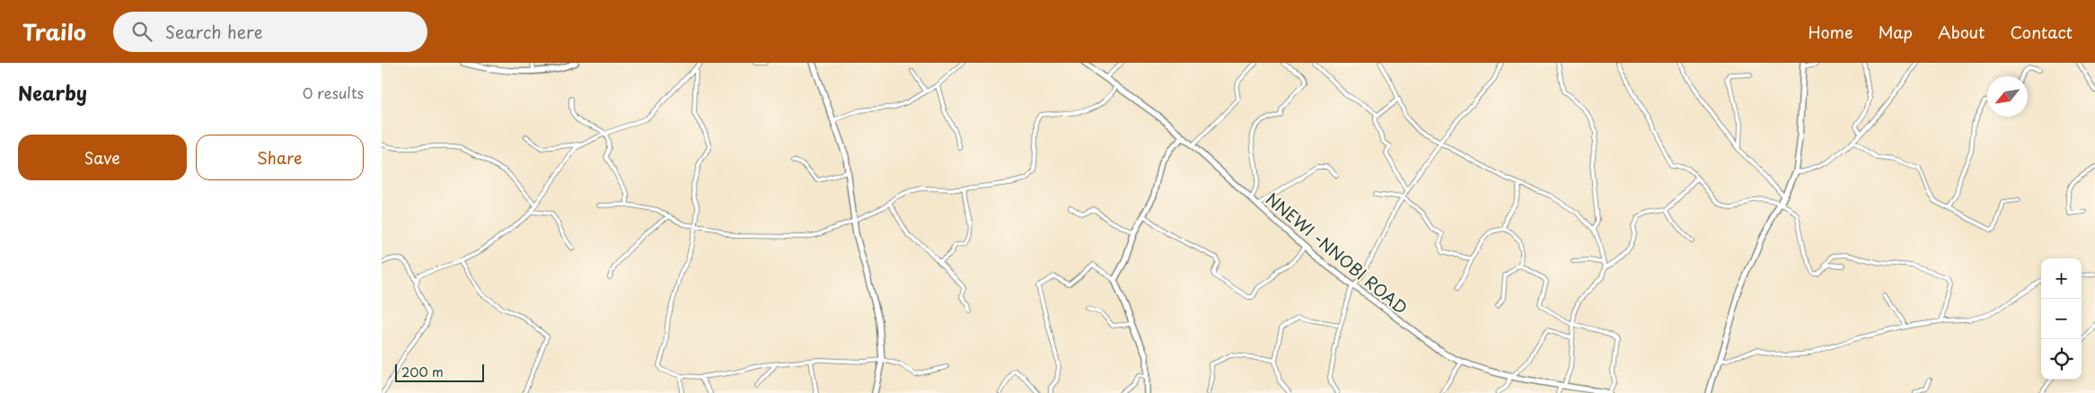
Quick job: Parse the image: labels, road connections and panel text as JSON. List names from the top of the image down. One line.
{"streets":{"main road":["NNEWI -NNOBI ROAD"]},"scale_bar":"200 m","north":"bottom left","page":{"header":"Trailo","search":"Search here","nav":["Home","Map","About","Contact"],"heading":["Nearby","0 results"],"buttons":["Save","Share"],"map_buttons":["+","−"],"scale":"200 m"}}
